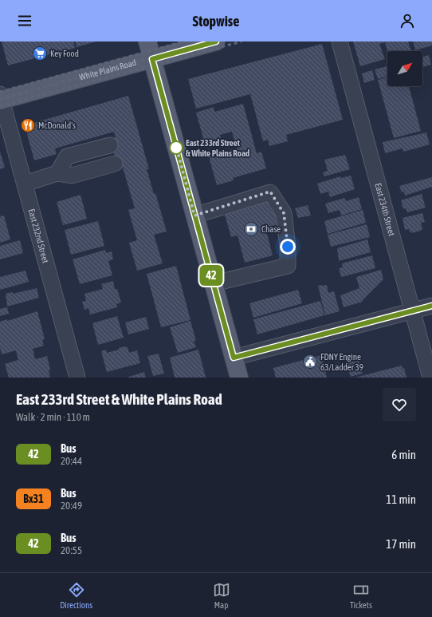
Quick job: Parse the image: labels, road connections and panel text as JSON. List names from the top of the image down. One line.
{"streets":{"main road":["White Plains Road"],"street":["East 234th Street","East 232nd Street"]},"crossings":[["White Plains Road","East 232nd Street"]],"places":{"supermarket":["Key Food"],"restaurant":["McDonald's"],"other":["East 233rd Street & White Plains Road"],"bank":["Chase"],"public building":["FDNY Engine 63/Ladder 39"]},"lines":["bus line 42"],"north":"top right","page":{"header":"Stopwise","on_map":"42","heading":["East 233rd Street & White Plains Road","Walk · 2 min · 110 m"],"list":[{"mark":"42","name":"Bus","note":"20:44","value":"6 min"},{"mark":"Bx31","name":"Bus","note":"20:49","value":"11 min"},{"mark":"42","name":"Bus","note":"20:55","value":"17 min"}],"tabs":["Directions","Map","Tickets"]}}
